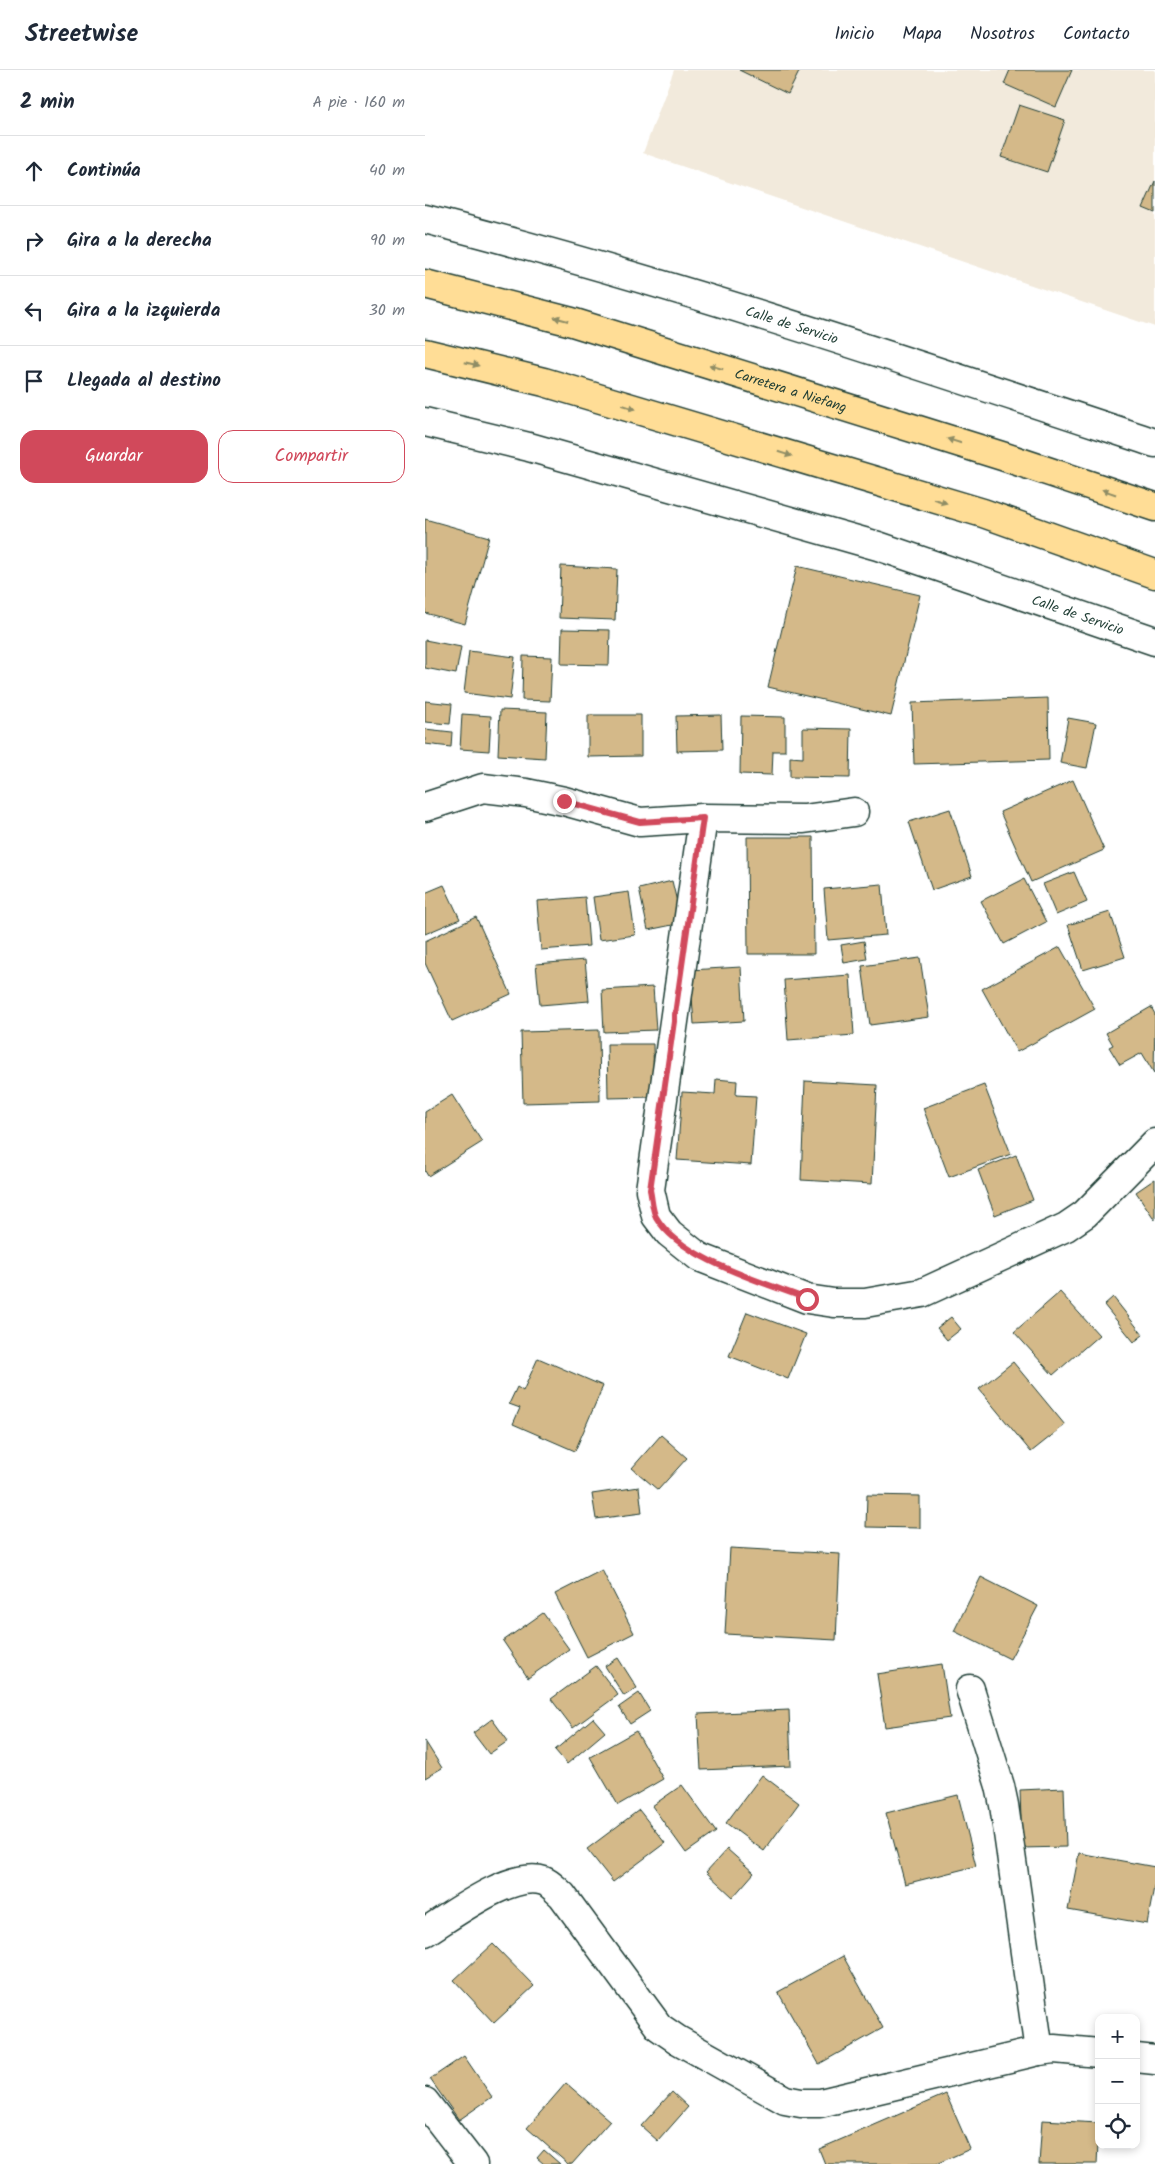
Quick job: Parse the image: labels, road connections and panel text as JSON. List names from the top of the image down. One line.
{"streets":{"main road":["Carretera a Niefang"],"street":["Calle de Servicio"]},"page":{"header":"Streetwise","nav":["Inicio","Mapa","Nosotros","Contacto"],"heading":["2 min","A pie · 160 m"],"list":[["Continúa","40 m"],["Gira a la derecha","90 m"],["Gira a la izquierda","30 m"],"Llegada al destino"],"buttons":["Guardar","Compartir"],"map_buttons":["+","−"]}}
